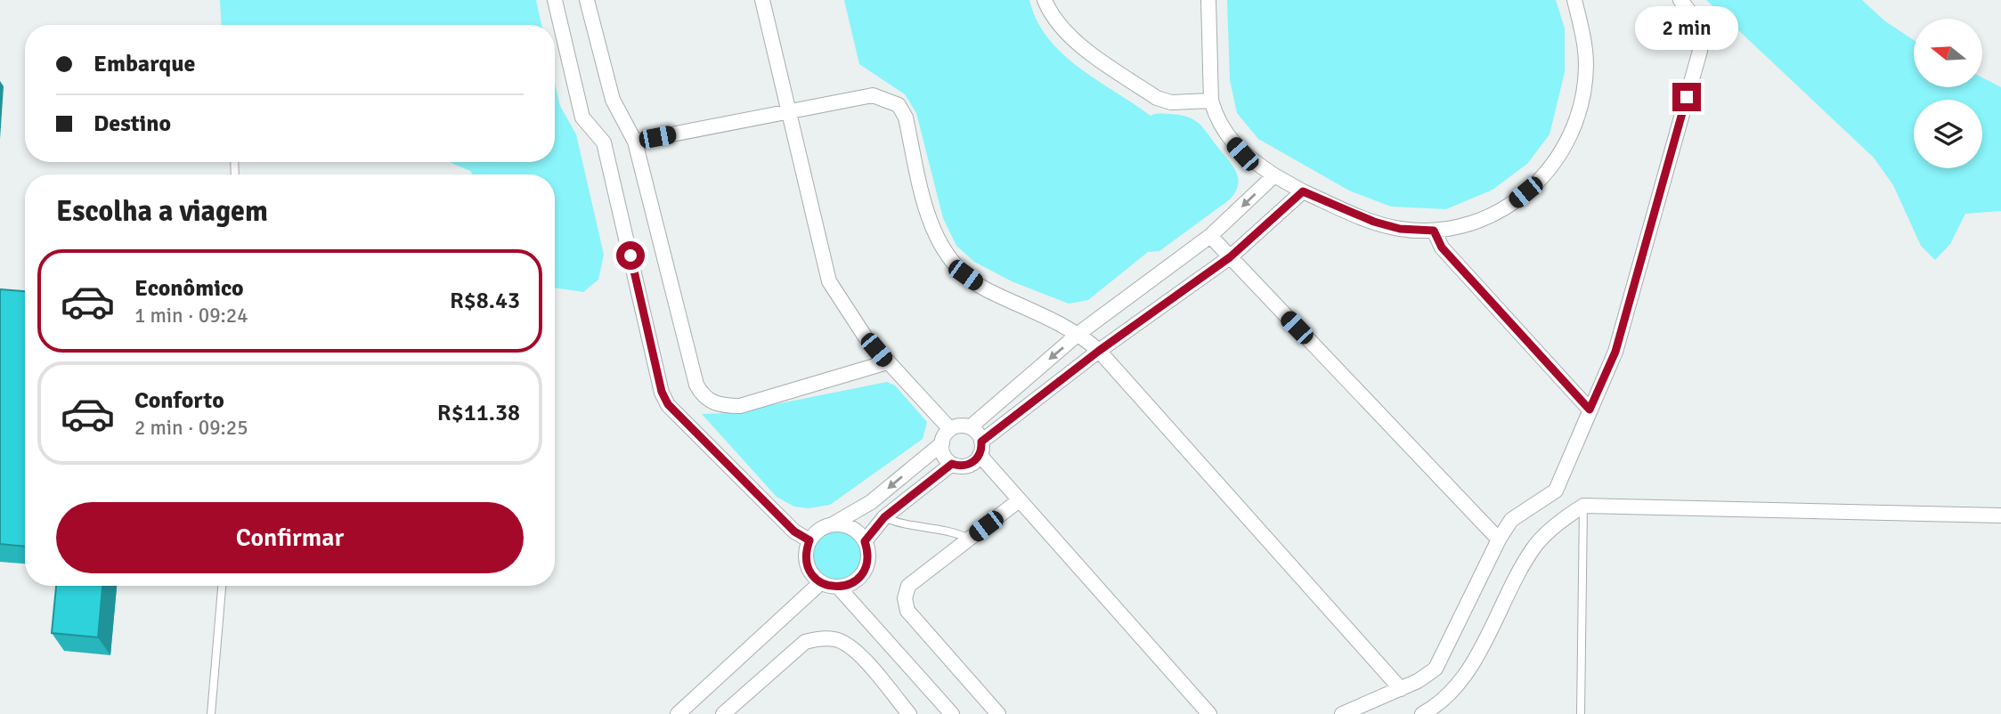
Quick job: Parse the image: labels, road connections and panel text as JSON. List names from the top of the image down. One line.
{"north":"left","page":{"bubble":"2 min","banner":["Embarque","Destino"],"heading":"Escolha a viagem","list":[{"name":"Econômico","note":"1 min · 09:24","value":"R$8.43"},{"name":"Conforto","note":"2 min · 09:25","value":"R$11.38"}],"buttons":"Confirmar"}}
